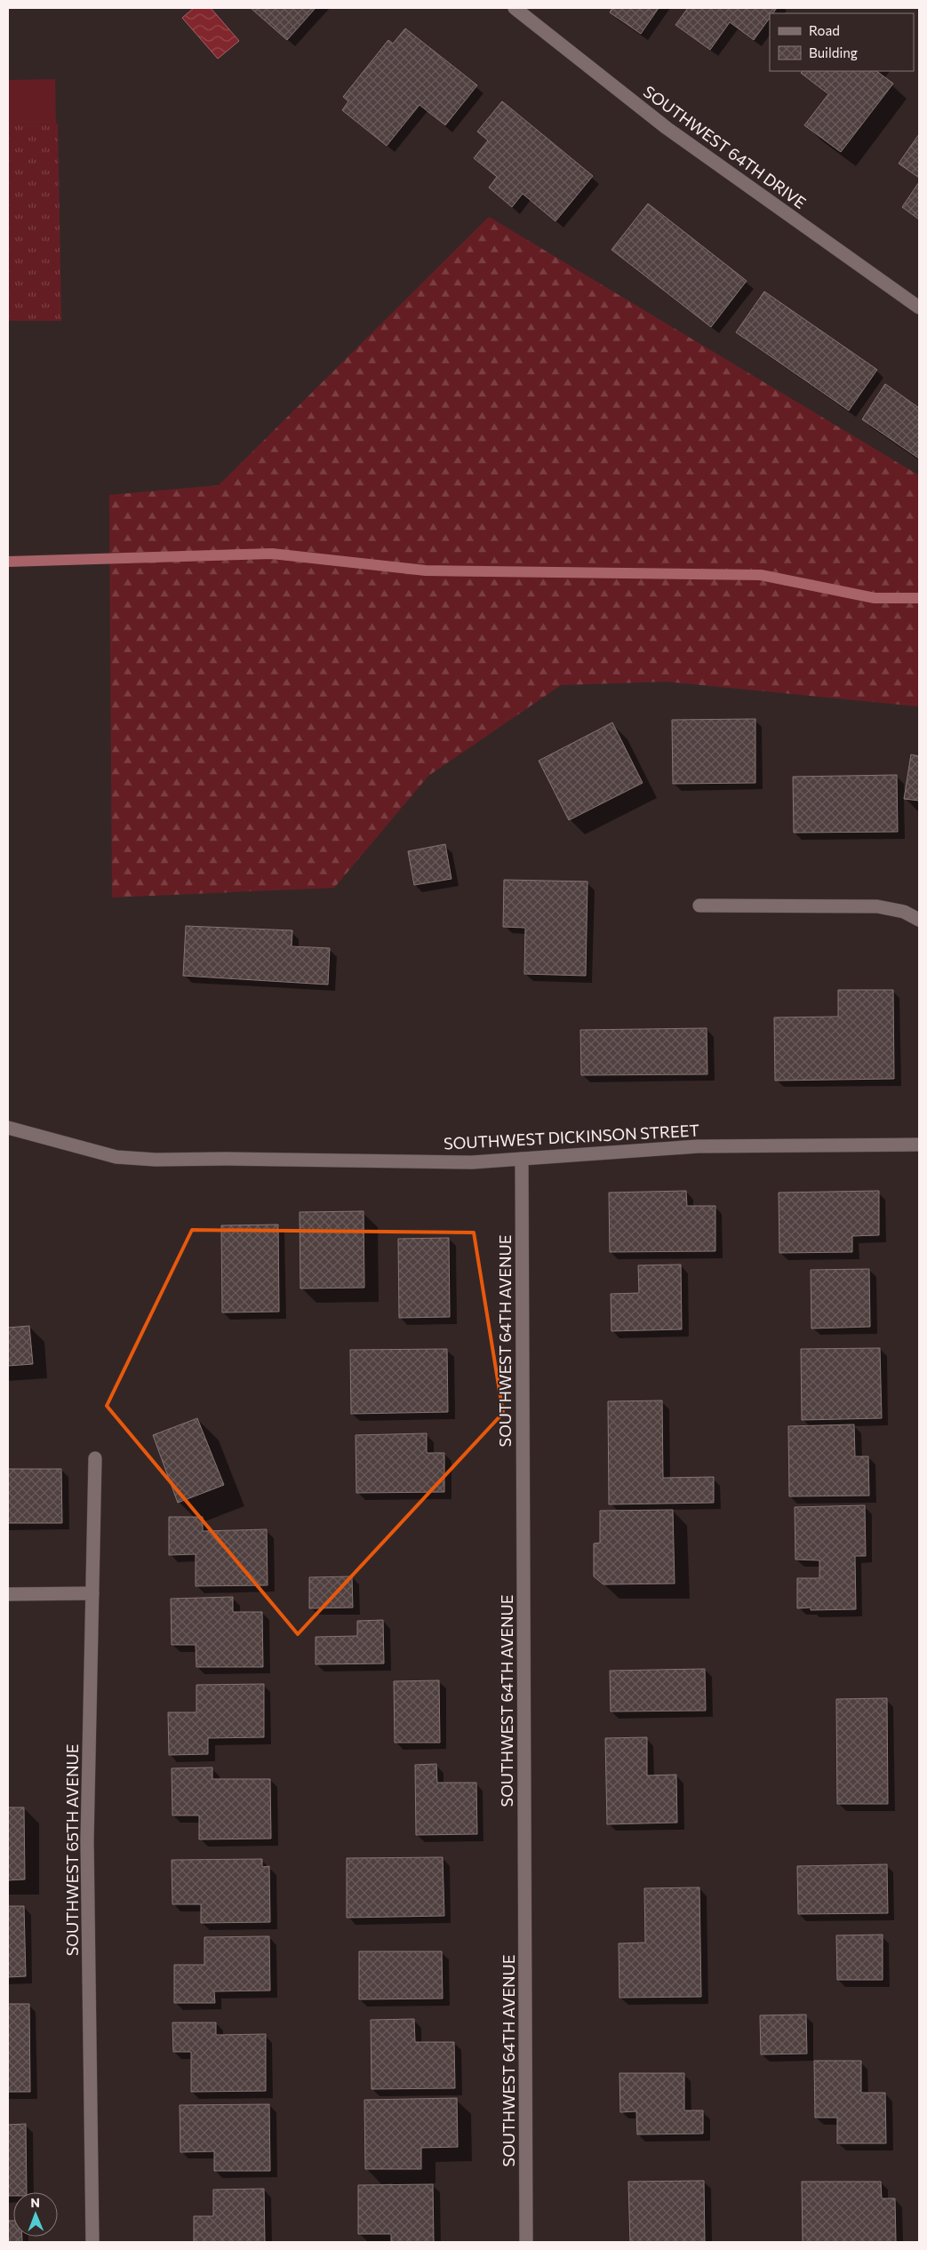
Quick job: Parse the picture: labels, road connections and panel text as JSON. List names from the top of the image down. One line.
{"streets":{"street":["SOUTHWEST 64TH DRIVE","SOUTHWEST DICKINSON STREET","SOUTHWEST 64TH AVENUE","SOUTHWEST 65TH AVENUE"]},"crossings":[["SOUTHWEST DICKINSON STREET","SOUTHWEST 64TH AVENUE"]],"legend":["Road","Building"],"north":"top"}
